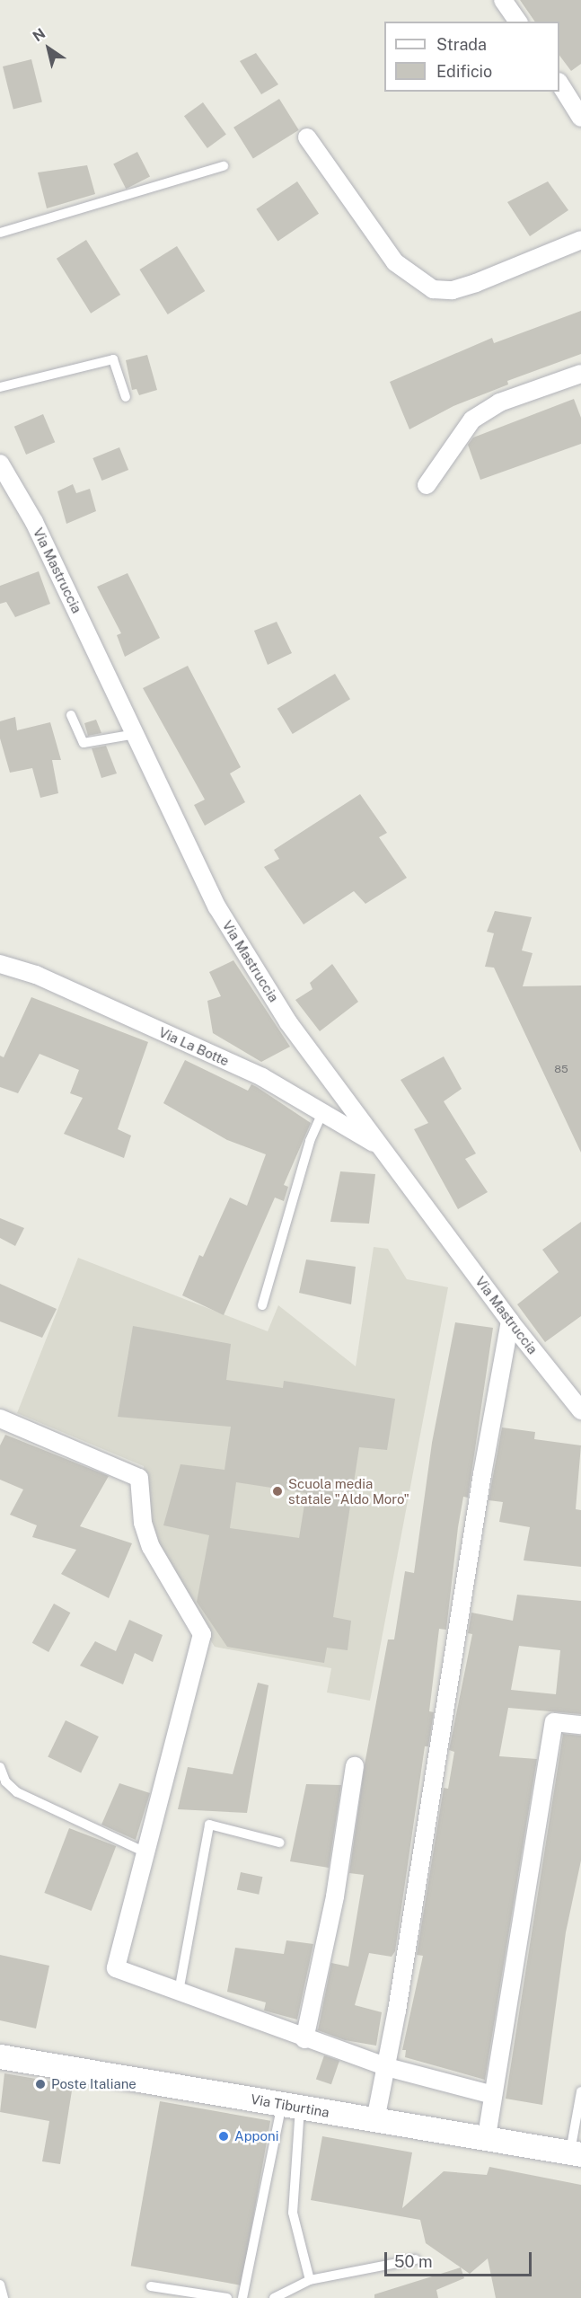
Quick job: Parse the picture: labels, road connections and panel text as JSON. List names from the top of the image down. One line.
{"streets":{"street":["Via Mastruccia","Via La Botte","Via Tiburtina"]},"crossings":[["Via Mastruccia","Via La Botte"]],"places":["Scuola media statale \"Aldo Moro\"","Poste Italiane","Apponi"],"house_numbers":["85"],"legend":["Strada","Edificio"],"scale_bar":"50 m","north":"top left"}
